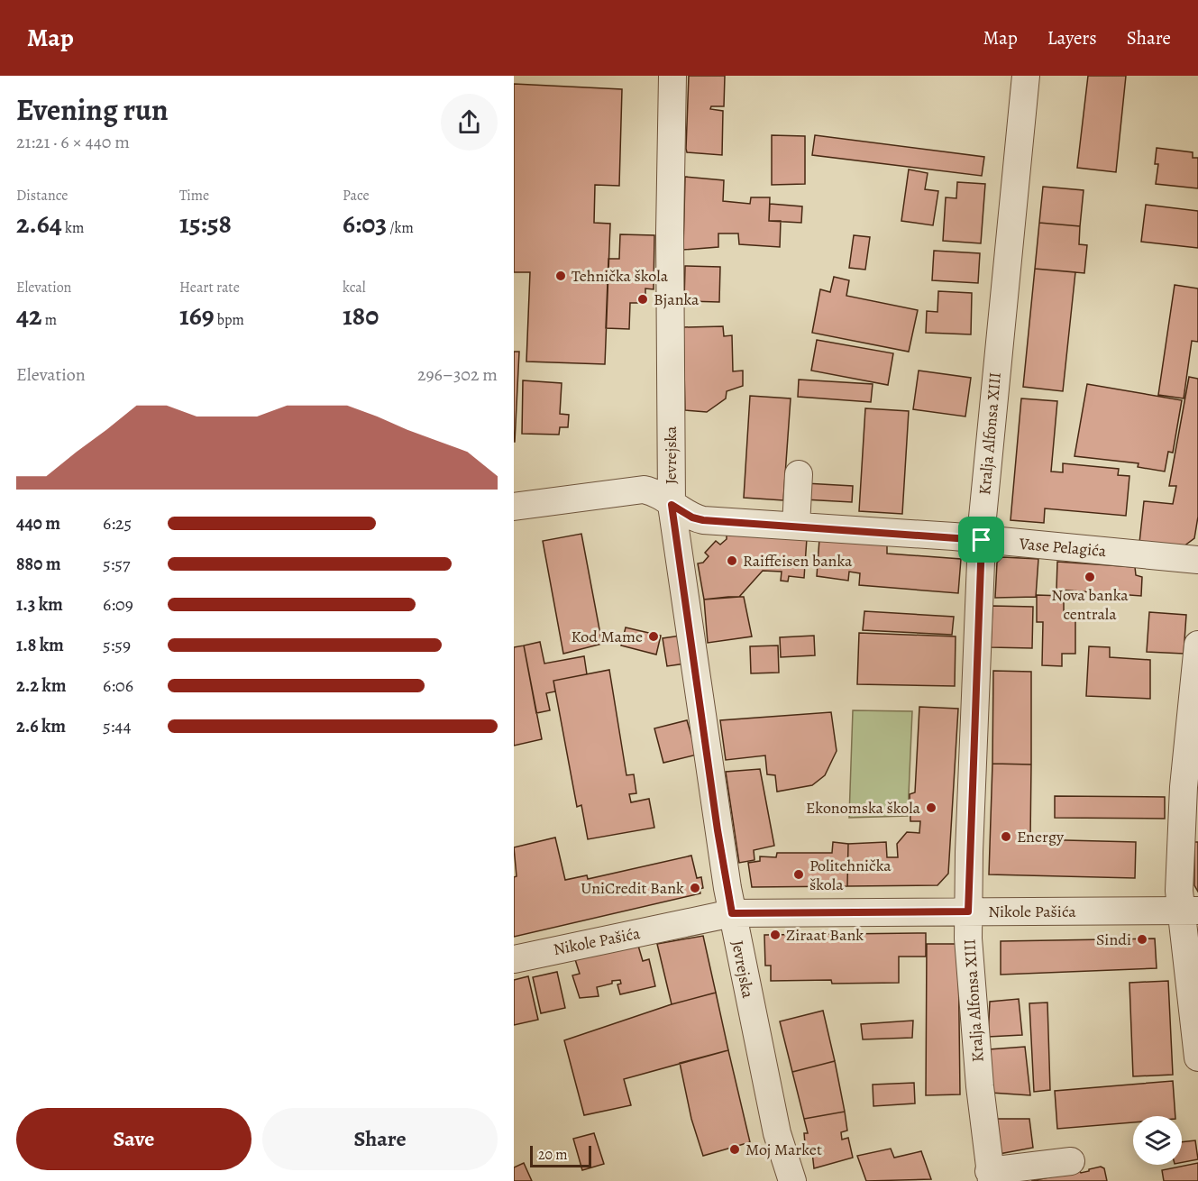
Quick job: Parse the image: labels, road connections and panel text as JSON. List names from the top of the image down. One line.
{"streets":{"street":["Kralja Alfonsa XIII","Jevrejska","Vase Pelagića","Nikole Pašića"]},"crossings":[["Kralja Alfonsa XIII","Vase Pelagića"],["Kralja Alfonsa XIII","Nikole Pašića"],["Jevrejska","Vase Pelagića"],["Jevrejska","Nikole Pašića"]],"places":["Tehnička škola","Bjanka","Raiffeisen banka","Nova banka centrala","Kod Mame","Ekonomska škola","Energy","Politehnička škola","UniCredit Bank","Ziraat Bank","Sindi","Moj Market"],"scale_bar":"20 m","page":{"header":"Map","nav":["Map","Layers","Share"],"heading":["Evening run","21:21 · 6 × 440 m"],"stats":[["Distance","2.64 km"],["Time","15:58"],["Pace","6:03 /km"],["Elevation","42 m"],["Heart rate","169 bpm"],["kcal","180"]],"chart":["Elevation","296–302 m"],"list":[{"name":"440 m","note":"6:25"},{"name":"880 m","note":"5:57"},{"name":"1.3 km","note":"6:09"},{"name":"1.8 km","note":"5:59"},{"name":"2.2 km","note":"6:06"},{"name":"2.6 km","note":"5:44"}],"buttons":["Save","Share"],"scale":"20 m"}}
